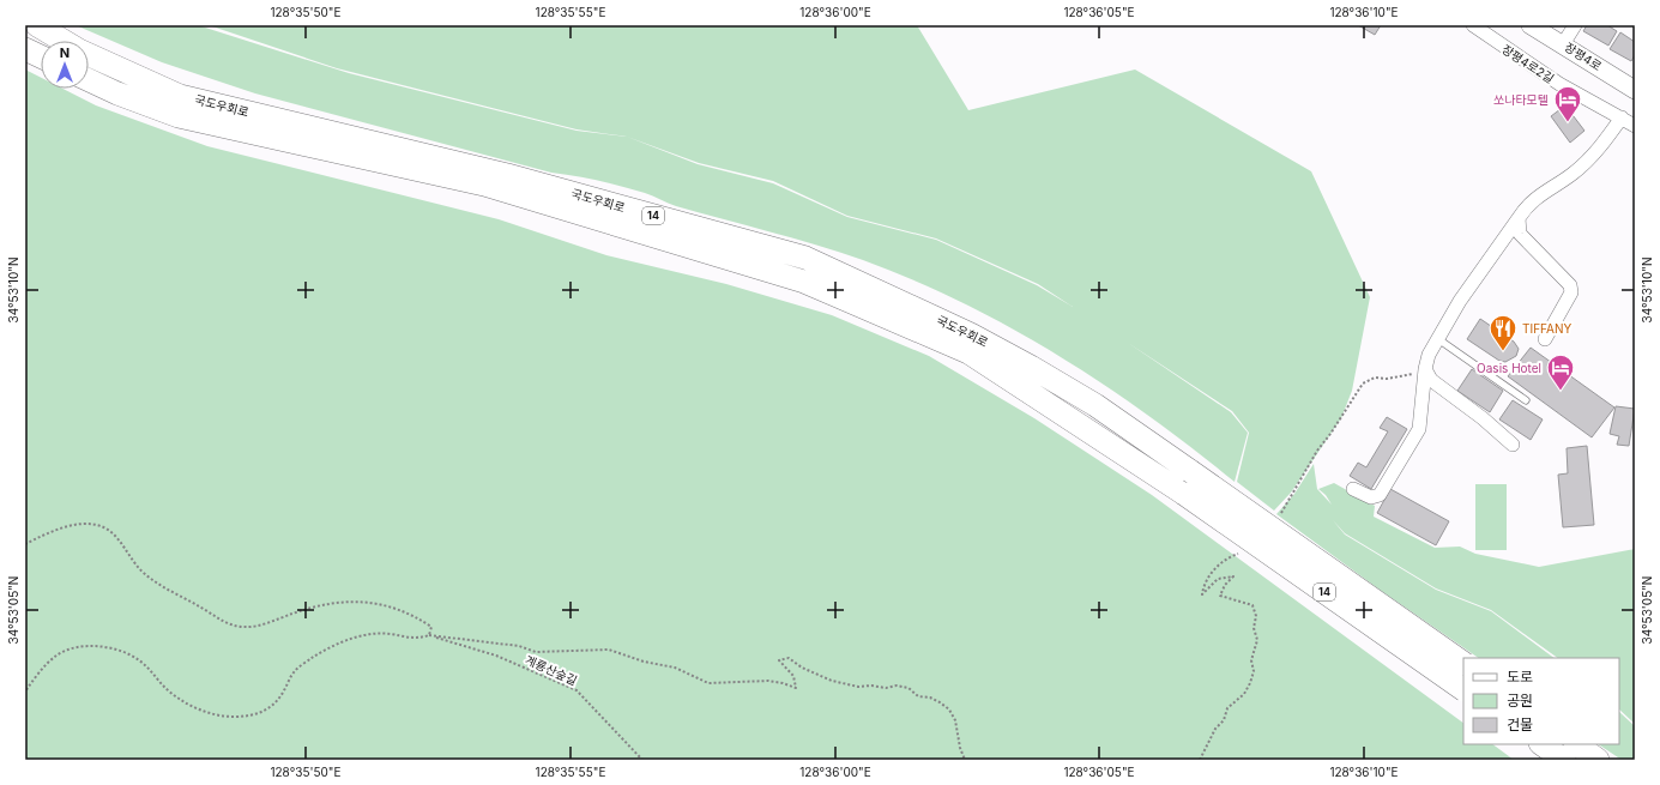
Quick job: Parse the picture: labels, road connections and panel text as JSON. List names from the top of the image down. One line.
{"streets":{"highway":["국도우회로","14"],"street":["장평4로","장평4로2길"],"path":["계룡산숲길"]},"places":{"hotel":["쏘나타모텔","Oasis Hotel"],"restaurant":["TIFFANY"]},"legend":["도로","공원","건물"],"north":"top","coordinates":["128°35'50\"E","128°35'55\"E","128°36'00\"E","128°36'05\"E","128°36'10\"E","34°53'10\"N","34°53'05\"N"]}
